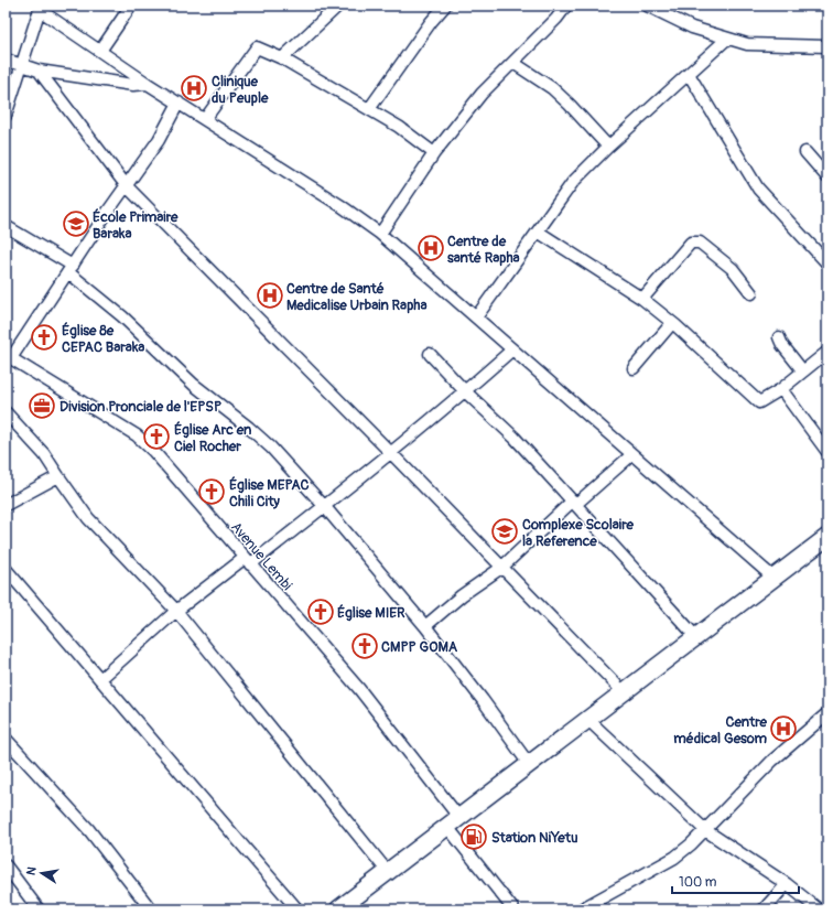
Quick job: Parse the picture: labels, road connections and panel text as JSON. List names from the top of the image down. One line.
{"streets":{"street":["Avenue Lembi"]},"places":{"hospital":["Clinique du Peuple","Centre de santé Rapha","Centre de Santé Medicalise Urbain Rapha","Centre médical Gesom"],"school or university":["École Primaire Baraka","Complexe Scolaire la Reference"],"church":["Église 8e CEPAC Baraka","Église Arc en Ciel Rocher","Église MEPAC Chili City","Église MIER","CMPP GOMA"],"office":["Division Pronciale de l'EPSP"],"fuel station":["Station NiYetu"]},"scale_bar":"100 m","north":"left"}
